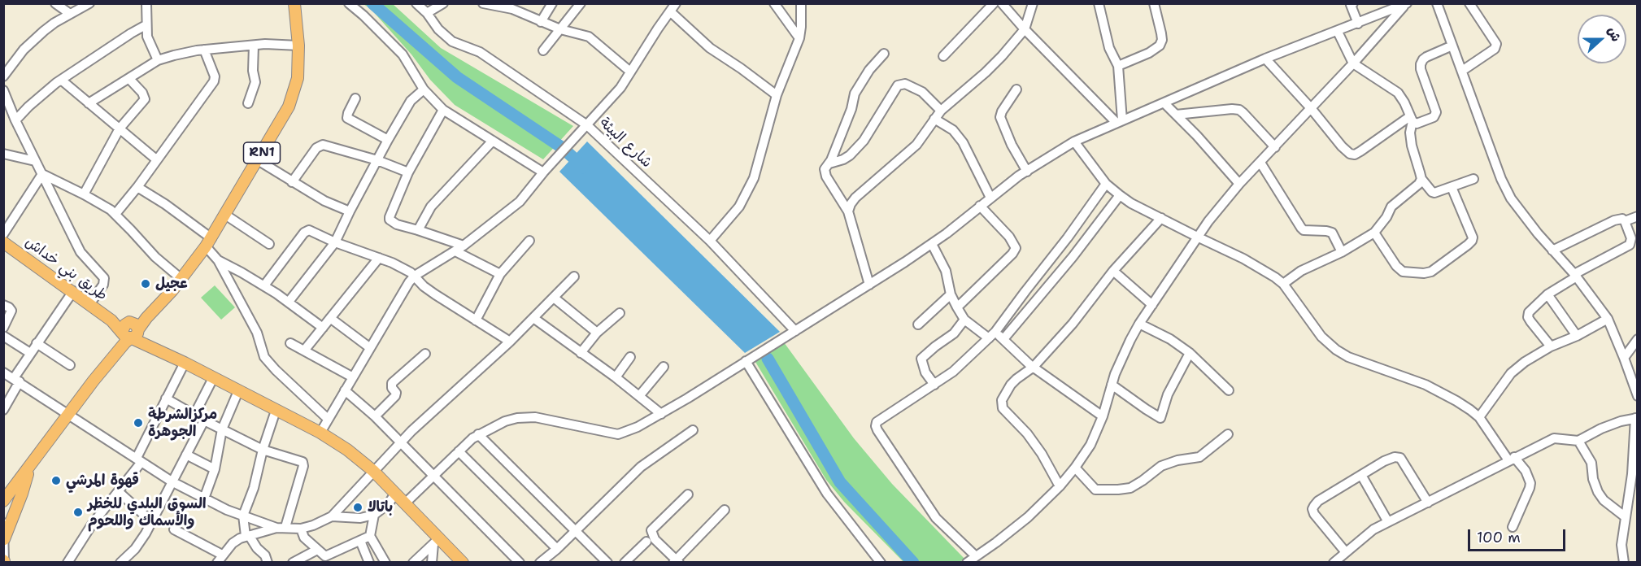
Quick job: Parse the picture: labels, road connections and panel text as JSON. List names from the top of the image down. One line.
{"streets":{"main road":["RN1","طريق بني خداش"],"street":["شارع البيئة"]},"crossings":[["RN1","طريق بني خداش"]],"places":["عجيل","مركزالشرطة الجوهرة","قهوة المرشي","باتالا","السوق البلدي للخظر والأسماك واللحوم"],"scale_bar":"100 m","north":"right"}
